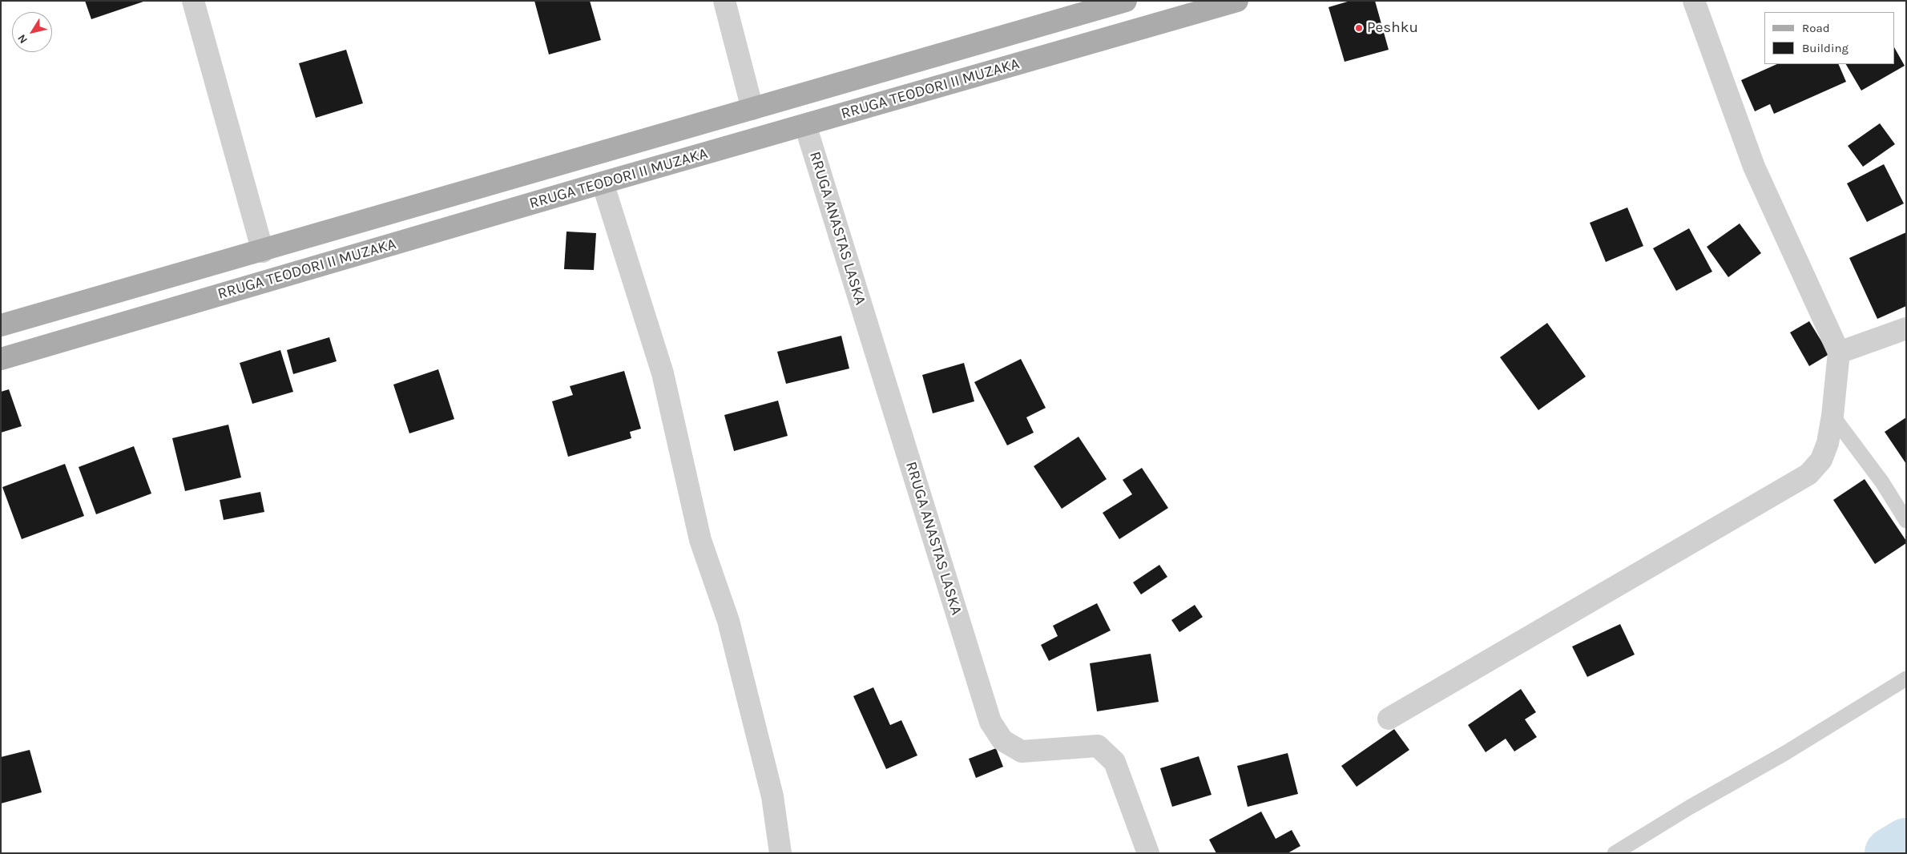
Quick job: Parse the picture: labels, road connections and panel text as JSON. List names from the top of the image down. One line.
{"streets":{"main road":["RRUGA TEODORI II MUZAKA"],"street":["RRUGA ANASTAS LASKA"]},"crossings":[["RRUGA TEODORI II MUZAKA","RRUGA ANASTAS LASKA"]],"places":["Peshku"],"legend":["Road","Building"],"north":"bottom left"}
